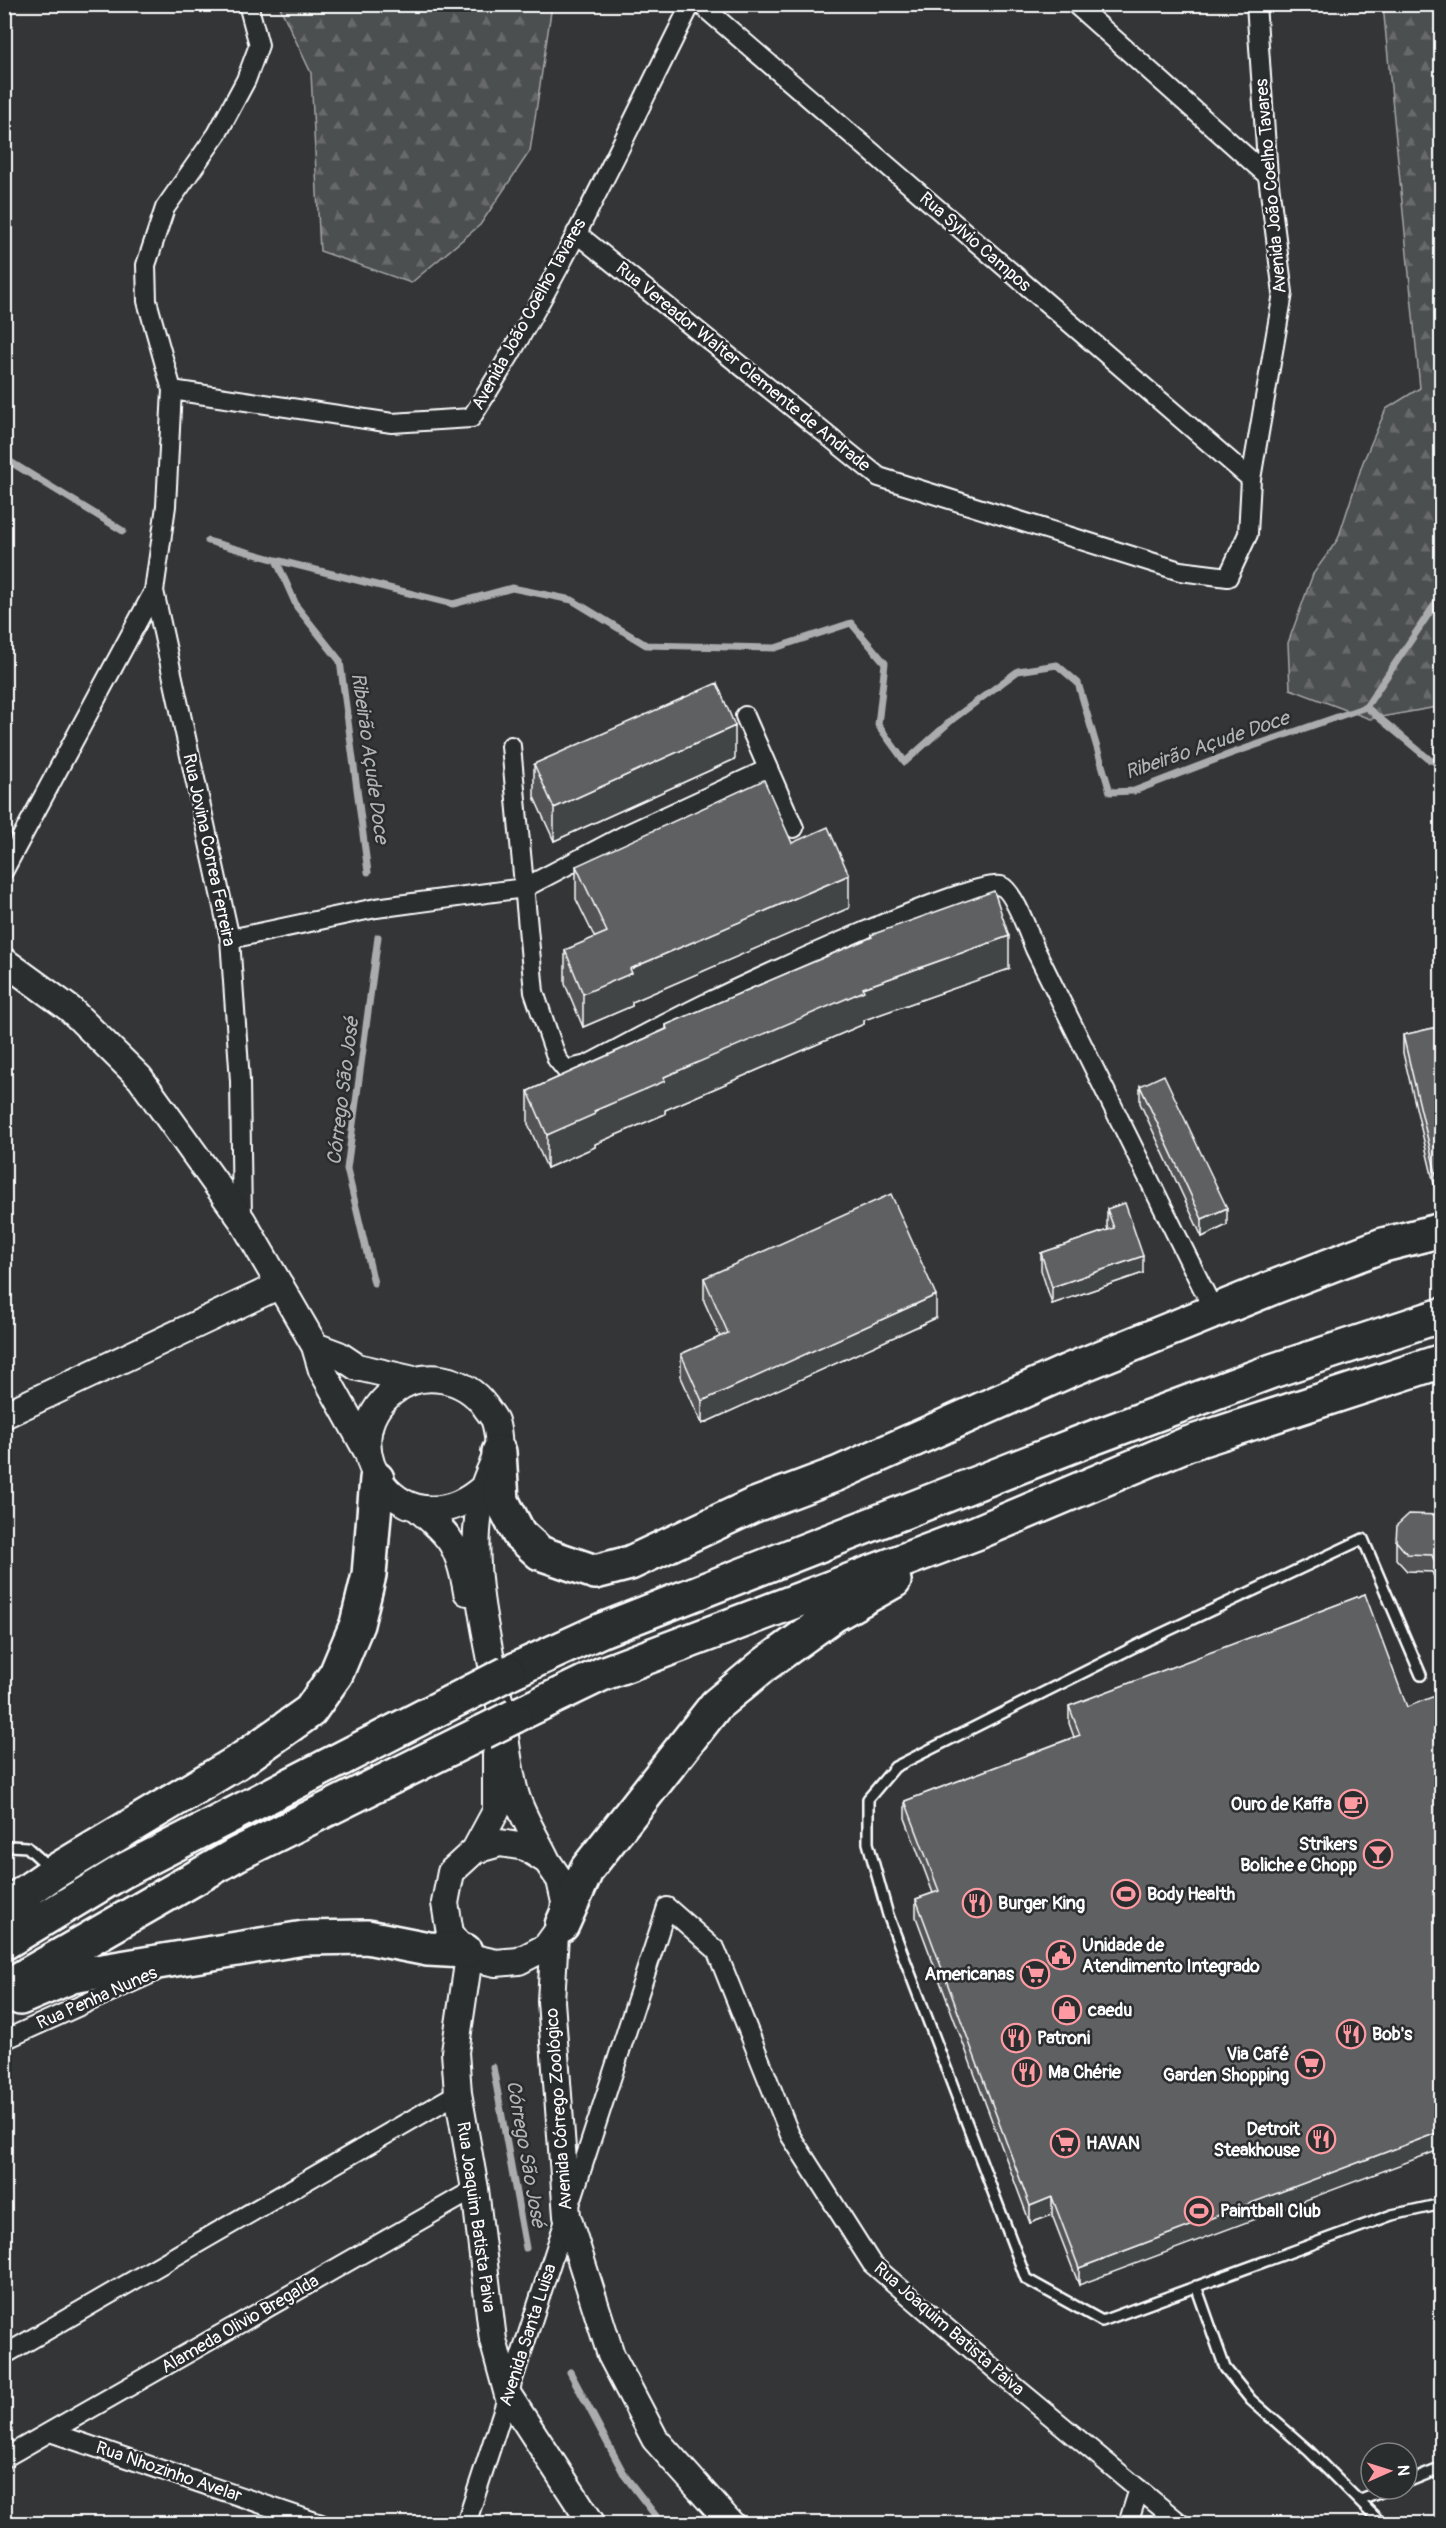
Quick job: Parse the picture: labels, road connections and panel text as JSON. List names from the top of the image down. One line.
{"streets":{"main road":["Avenida Córrego Zoológico","Rua Joaquim Batista Paiva"],"street":["Avenida João Coelho Tavares","Rua Sylvio Campos","Rua Vereador Walter Clemente de Andrade","Rua Jovina Correa Ferreira","Rua Penha Nunes","Alameda Olivio Bregalda","Avenida Santa Luisa","Rua Nhozinho Avelar"]},"crossings":[["Avenida João Coelho Tavares","Rua Sylvio Campos"],["Avenida João Coelho Tavares","Rua Vereador Walter Clemente de Andrade"],["Avenida João Coelho Tavares","Rua Jovina Correa Ferreira"],["Avenida Córrego Zoológico","Rua Joaquim Batista Paiva"],["Avenida Córrego Zoológico","Avenida Santa Luisa"],["Rua Joaquim Batista Paiva","Alameda Olivio Bregalda"],["Rua Joaquim Batista Paiva","Avenida Santa Luisa"],["Alameda Olivio Bregalda","Rua Nhozinho Avelar"]],"water":["Ribeirão Açude Doce","Córrego São José"],"places":{"cafe":["Ouro de Kaffa"],"bar":["Strikers Boliche e Chopp"],"sports":["Body Health","Paintball Club"],"restaurant":["Burger King","Bob's","Patroni","Ma Chérie","Detroit Steakhouse"],"public building":["Unidade de Atendimento Integrado"],"supermarket":["Americanas","Via Café Garden Shopping","HAVAN"],"shop":["caedu"]},"north":"right"}
